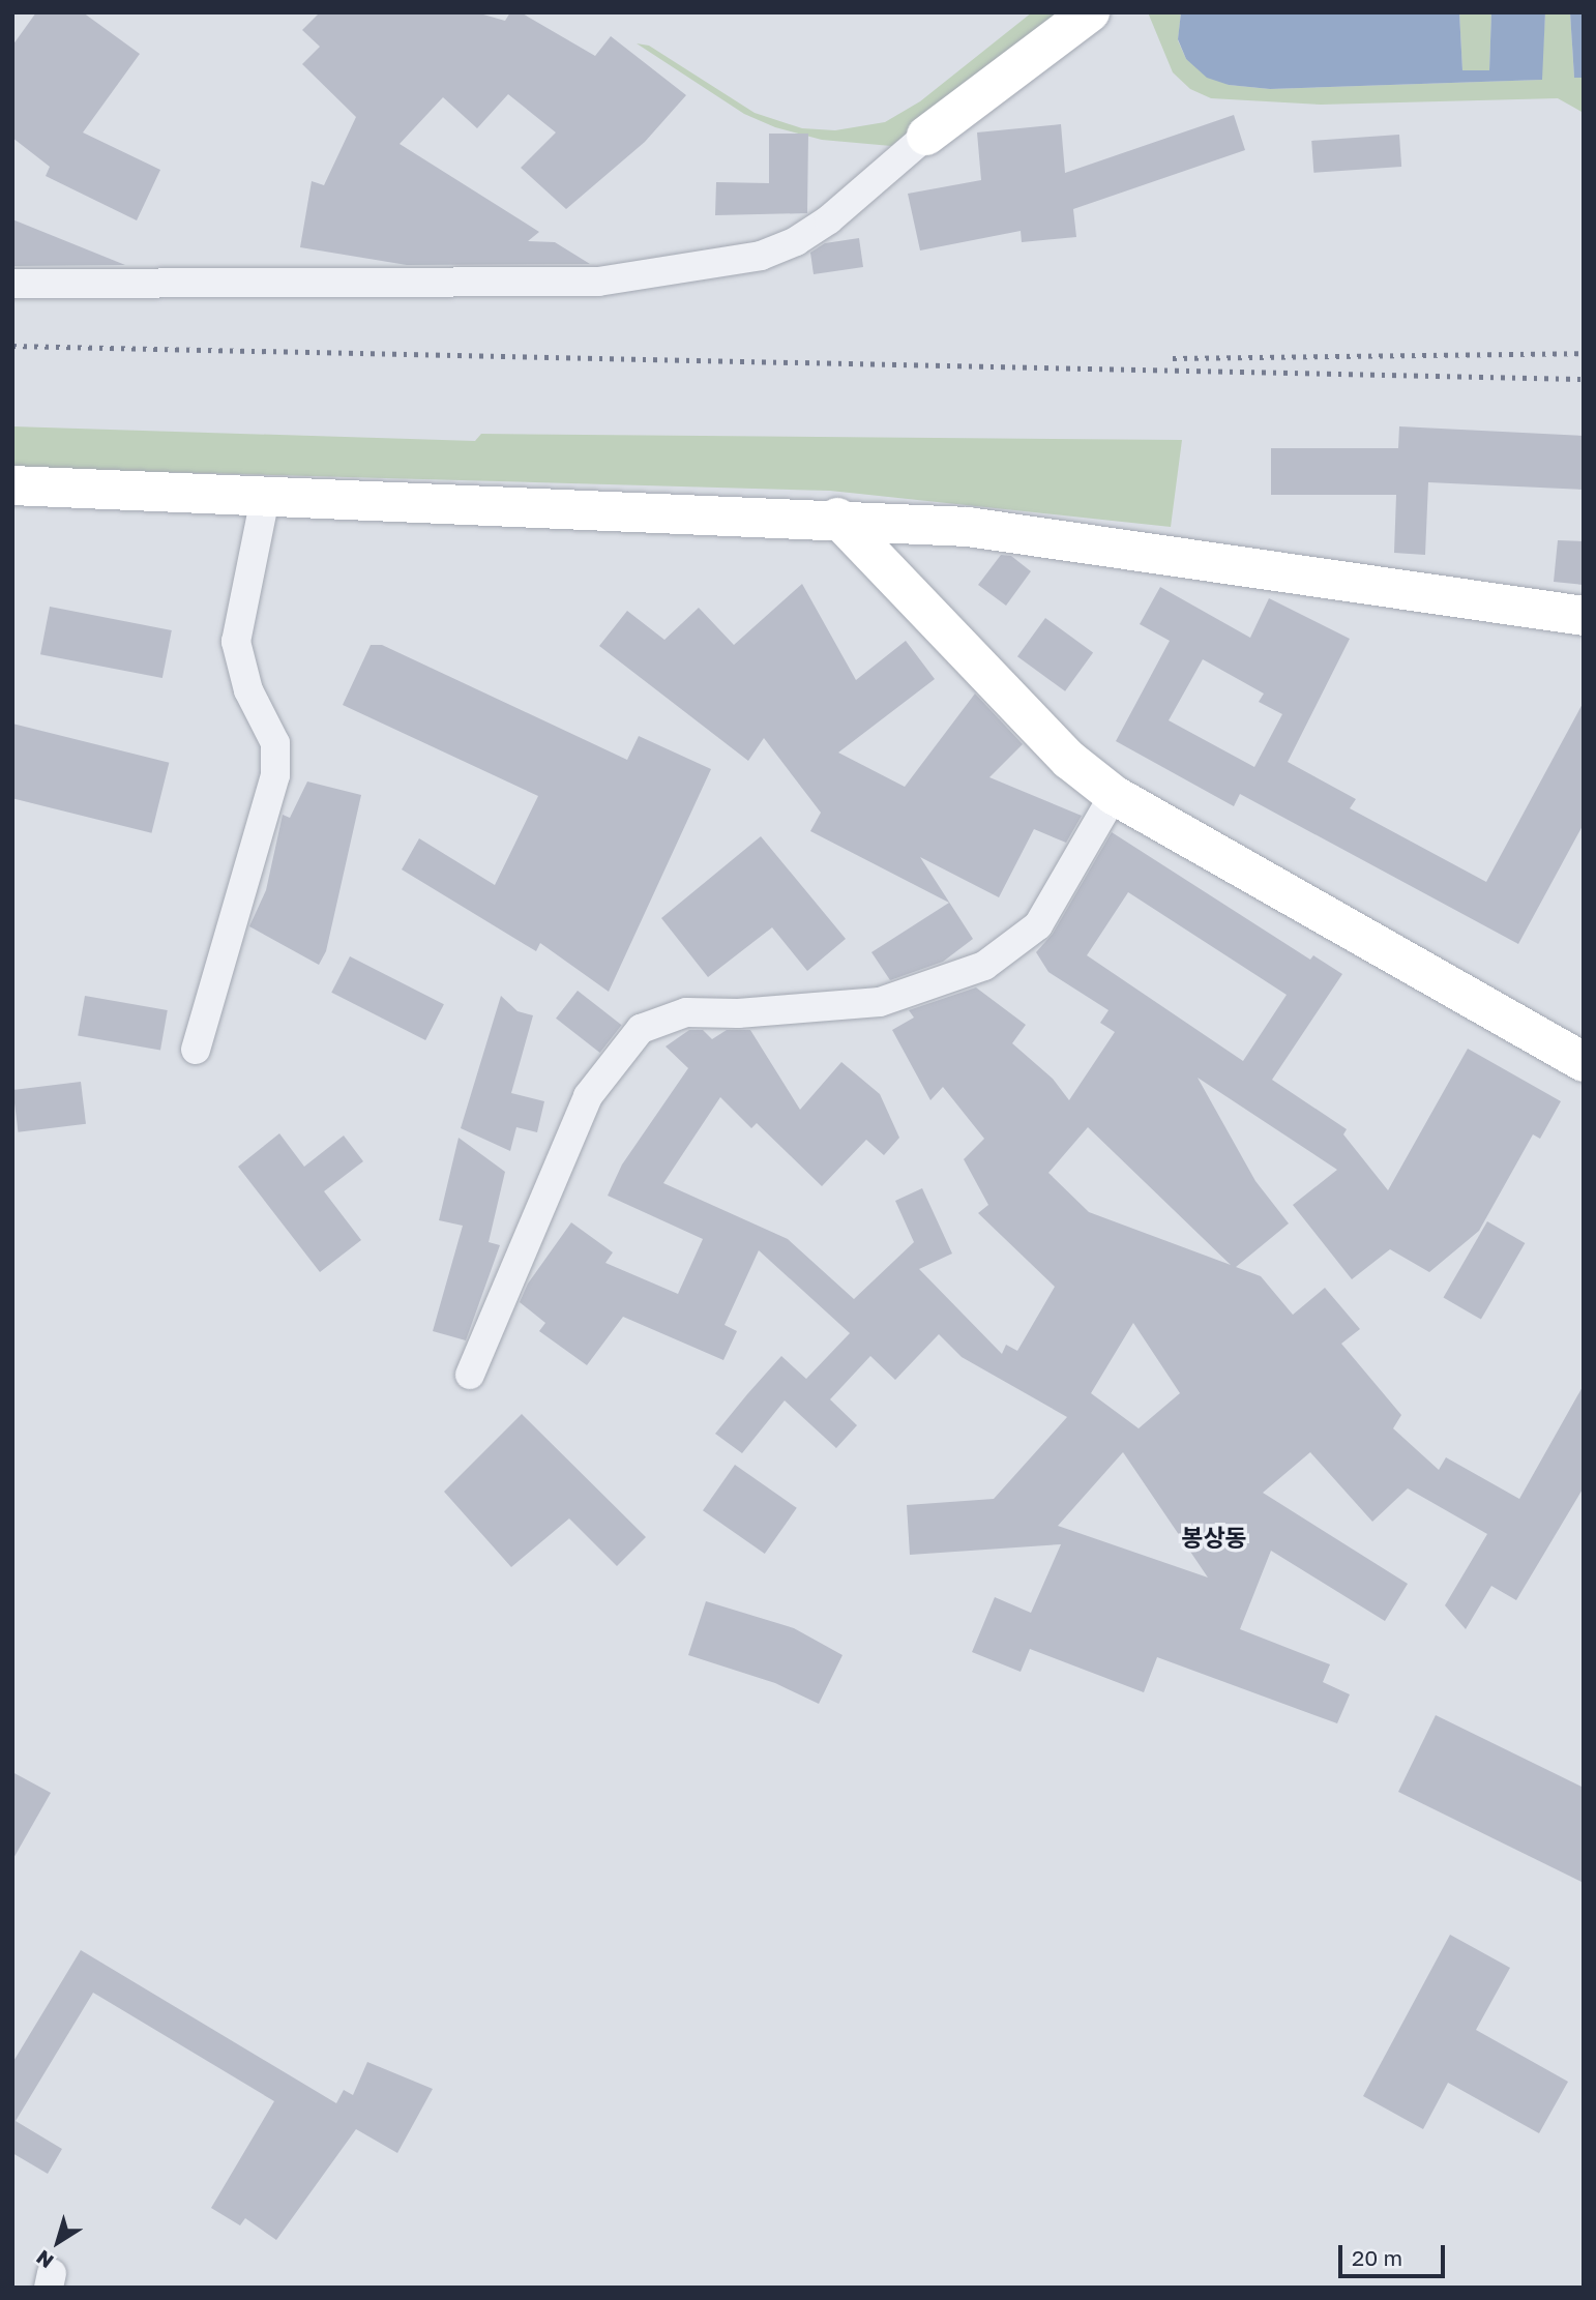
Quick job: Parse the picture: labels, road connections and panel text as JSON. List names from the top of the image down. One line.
{"districts":["봉상동"],"scale_bar":"20 m","north":"bottom left"}
